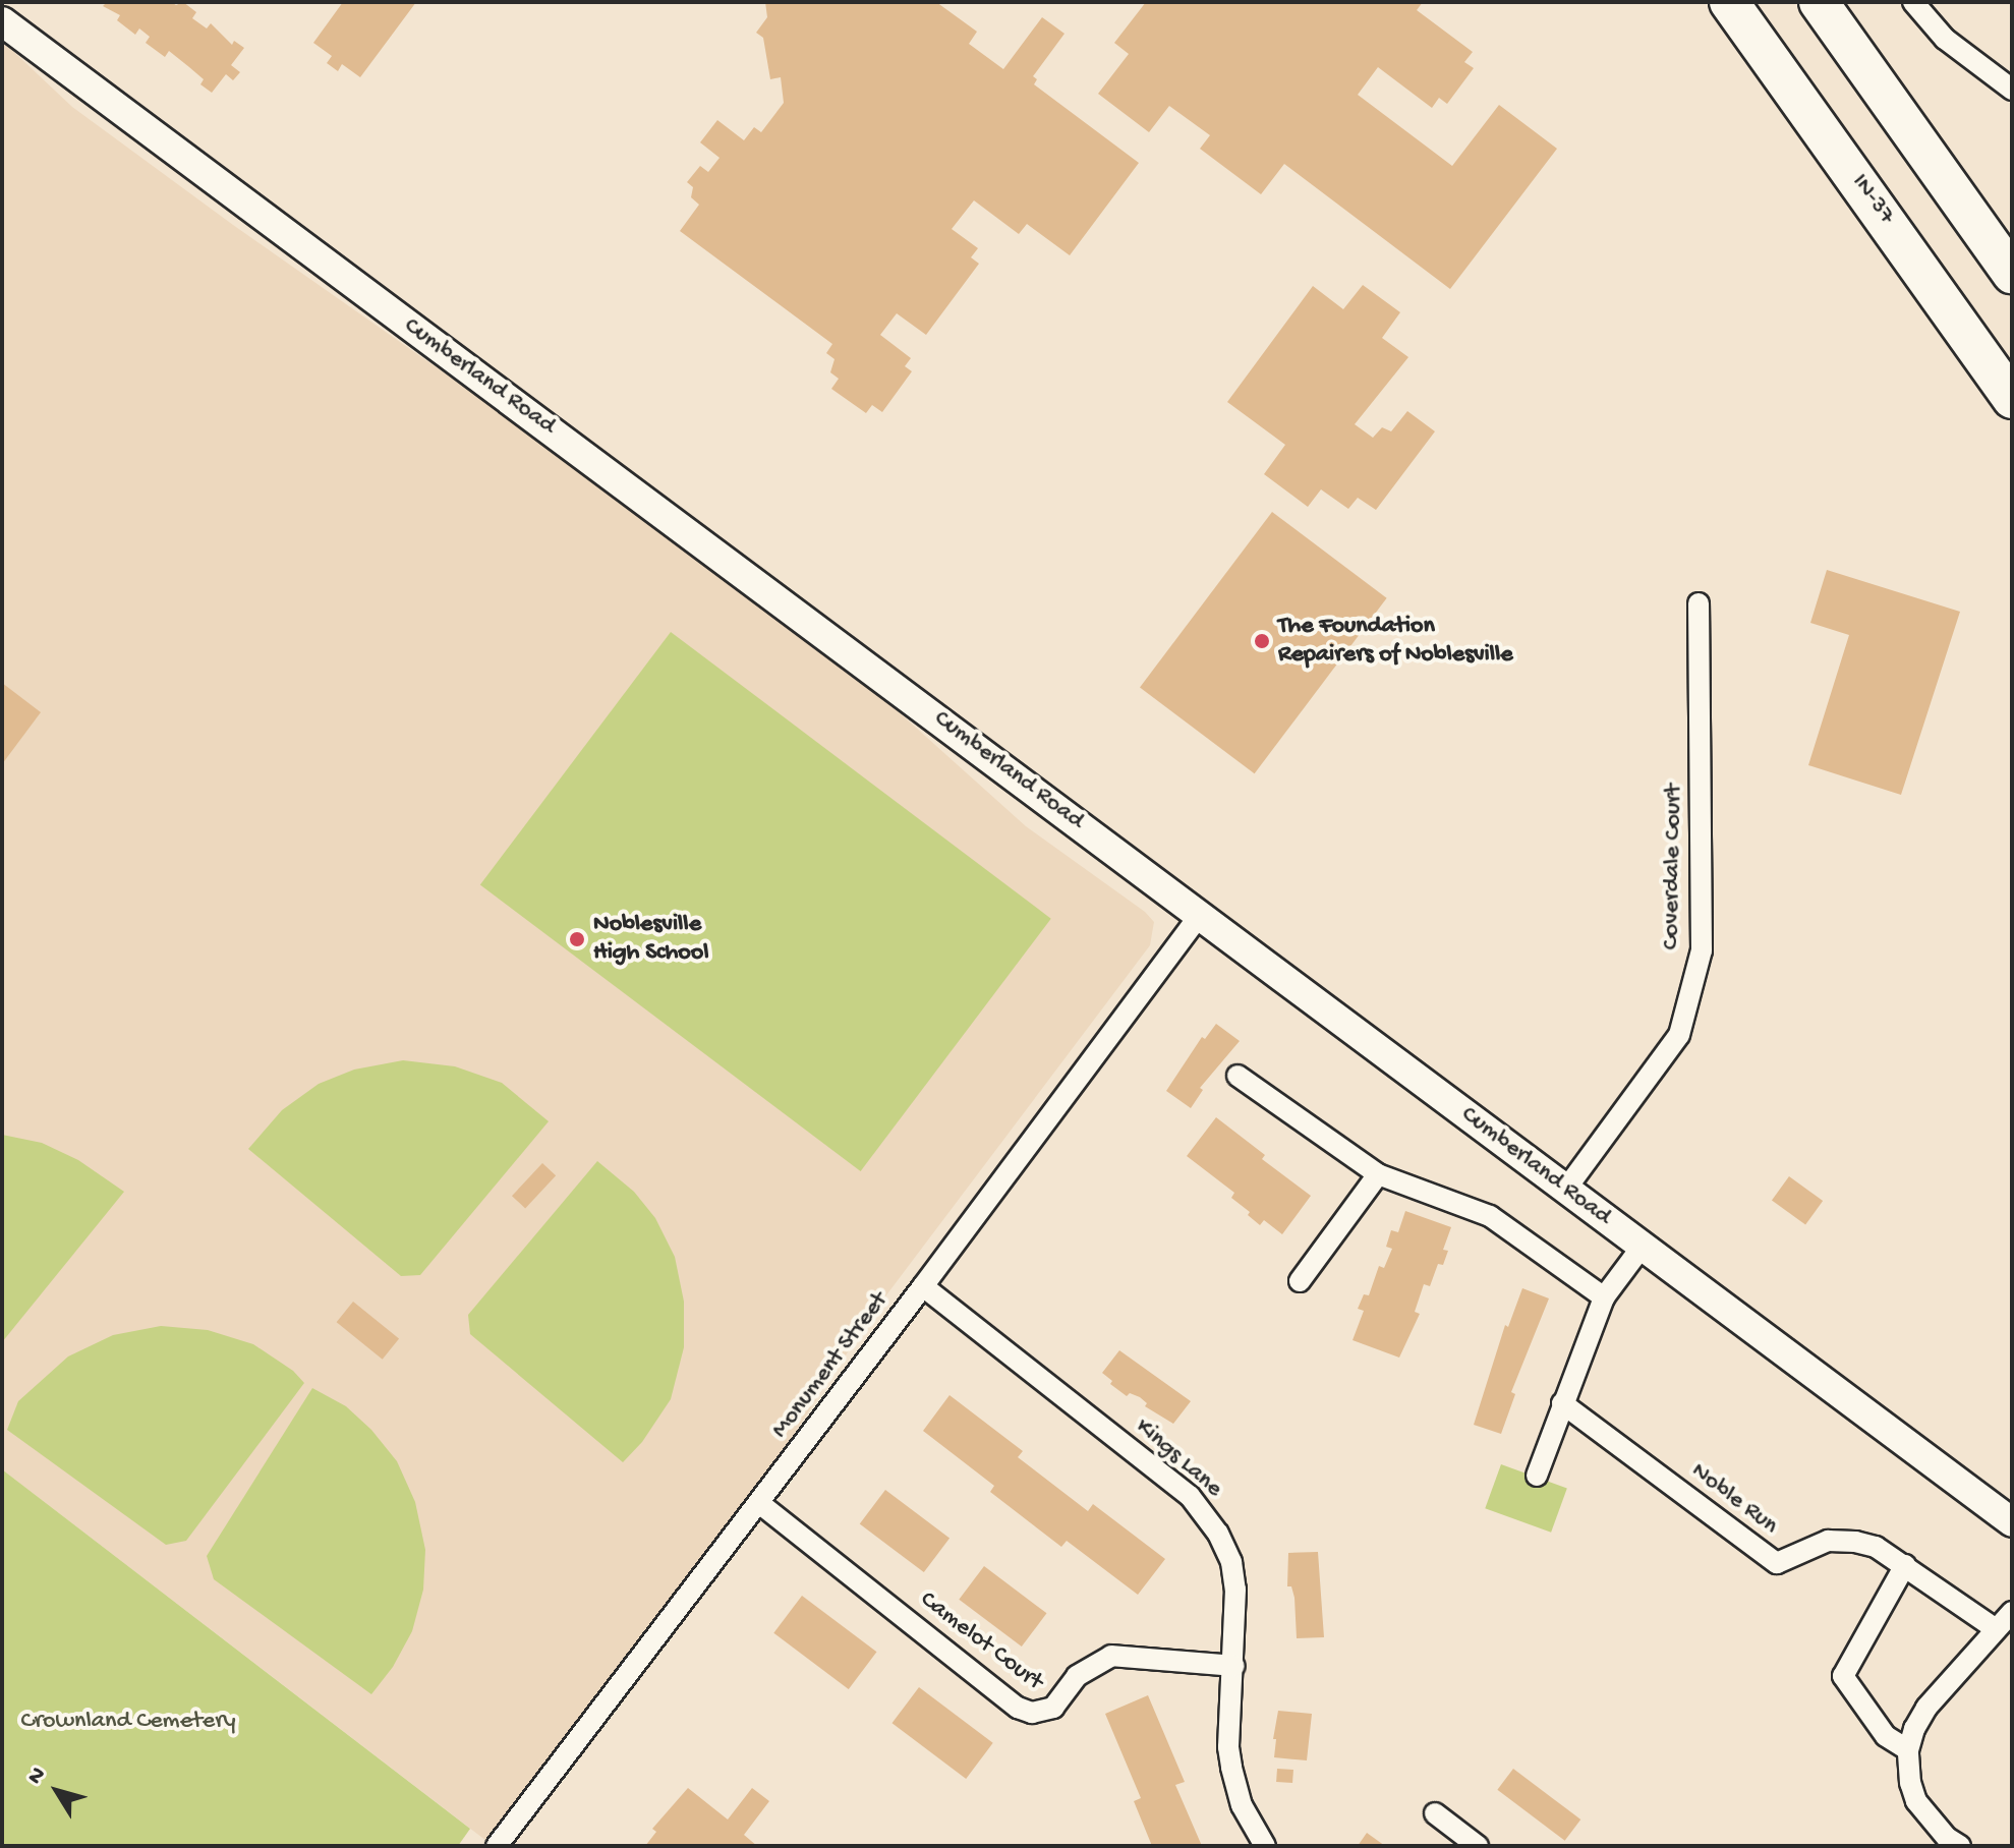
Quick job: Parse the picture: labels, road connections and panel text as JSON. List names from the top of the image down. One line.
{"streets":{"highway":["IN-37"],"street":["Cumberland Road","Coverdale Court","Monument Street","Kings Lane","Noble Run","Camelot Court"]},"crossings":[["Cumberland Road","Coverdale Court"],["Cumberland Road","Monument Street"],["Monument Street","Kings Lane"],["Monument Street","Camelot Court"],["Kings Lane","Camelot Court"]],"parks":["Crownland Cemetery"],"places":["The Foundation Repairers of Noblesville","Noblesville High School"],"north":"top left"}
